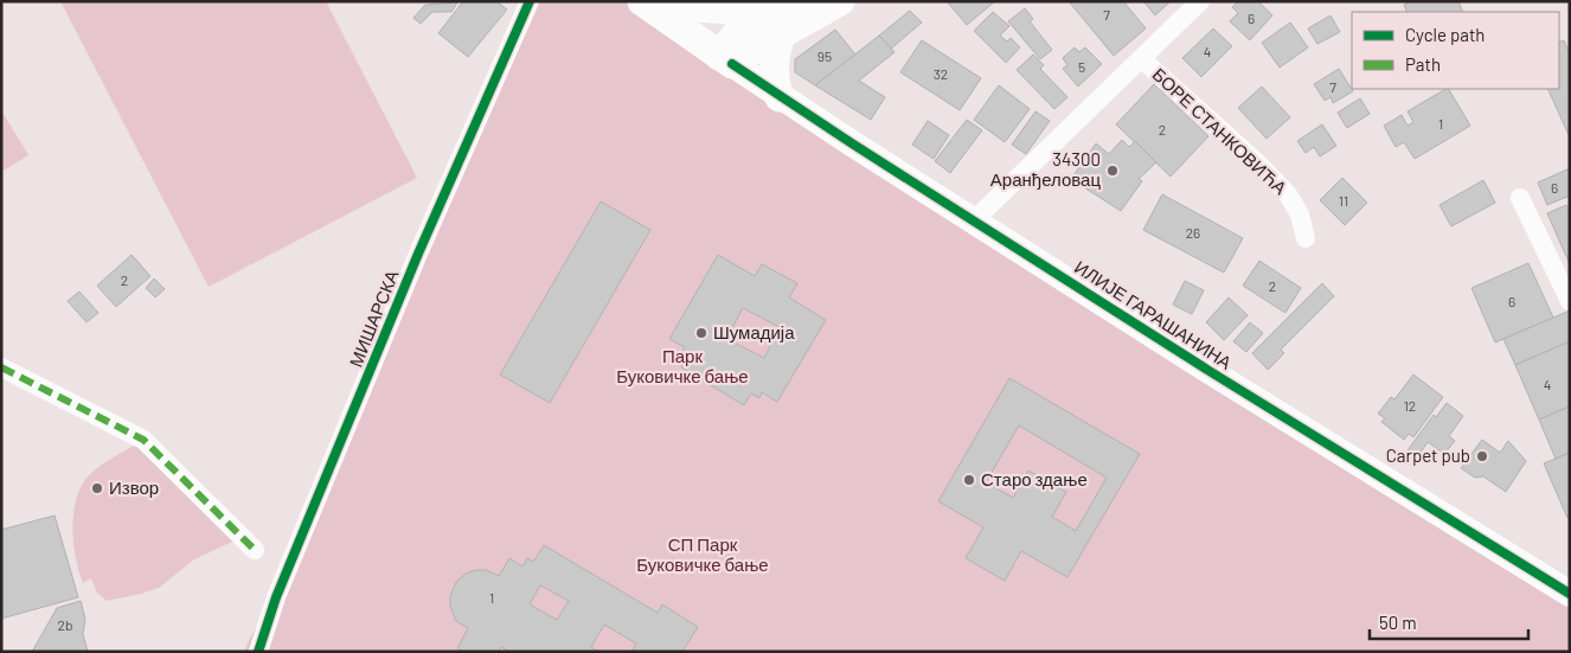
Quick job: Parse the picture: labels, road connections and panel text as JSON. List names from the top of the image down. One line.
{"streets":{"main road":["ИЛИЈЕ ГАРАШАНИНА"],"street":["БОРЕ СТАНКОВИЋА","МИШАРСКА"]},"parks":["Парк Буковичке бање","СП Парк Буковичке бање"],"places":["34300 Аранђеловац","Шумадија","Carpet pub","Старо здање","Извор"],"house_numbers":["7","6","4","95","5","32","7","1","2","6","11","26","2","2","6","4","12","1","2b"],"legend":["Cycle path","Path"],"scale_bar":"50 m"}
